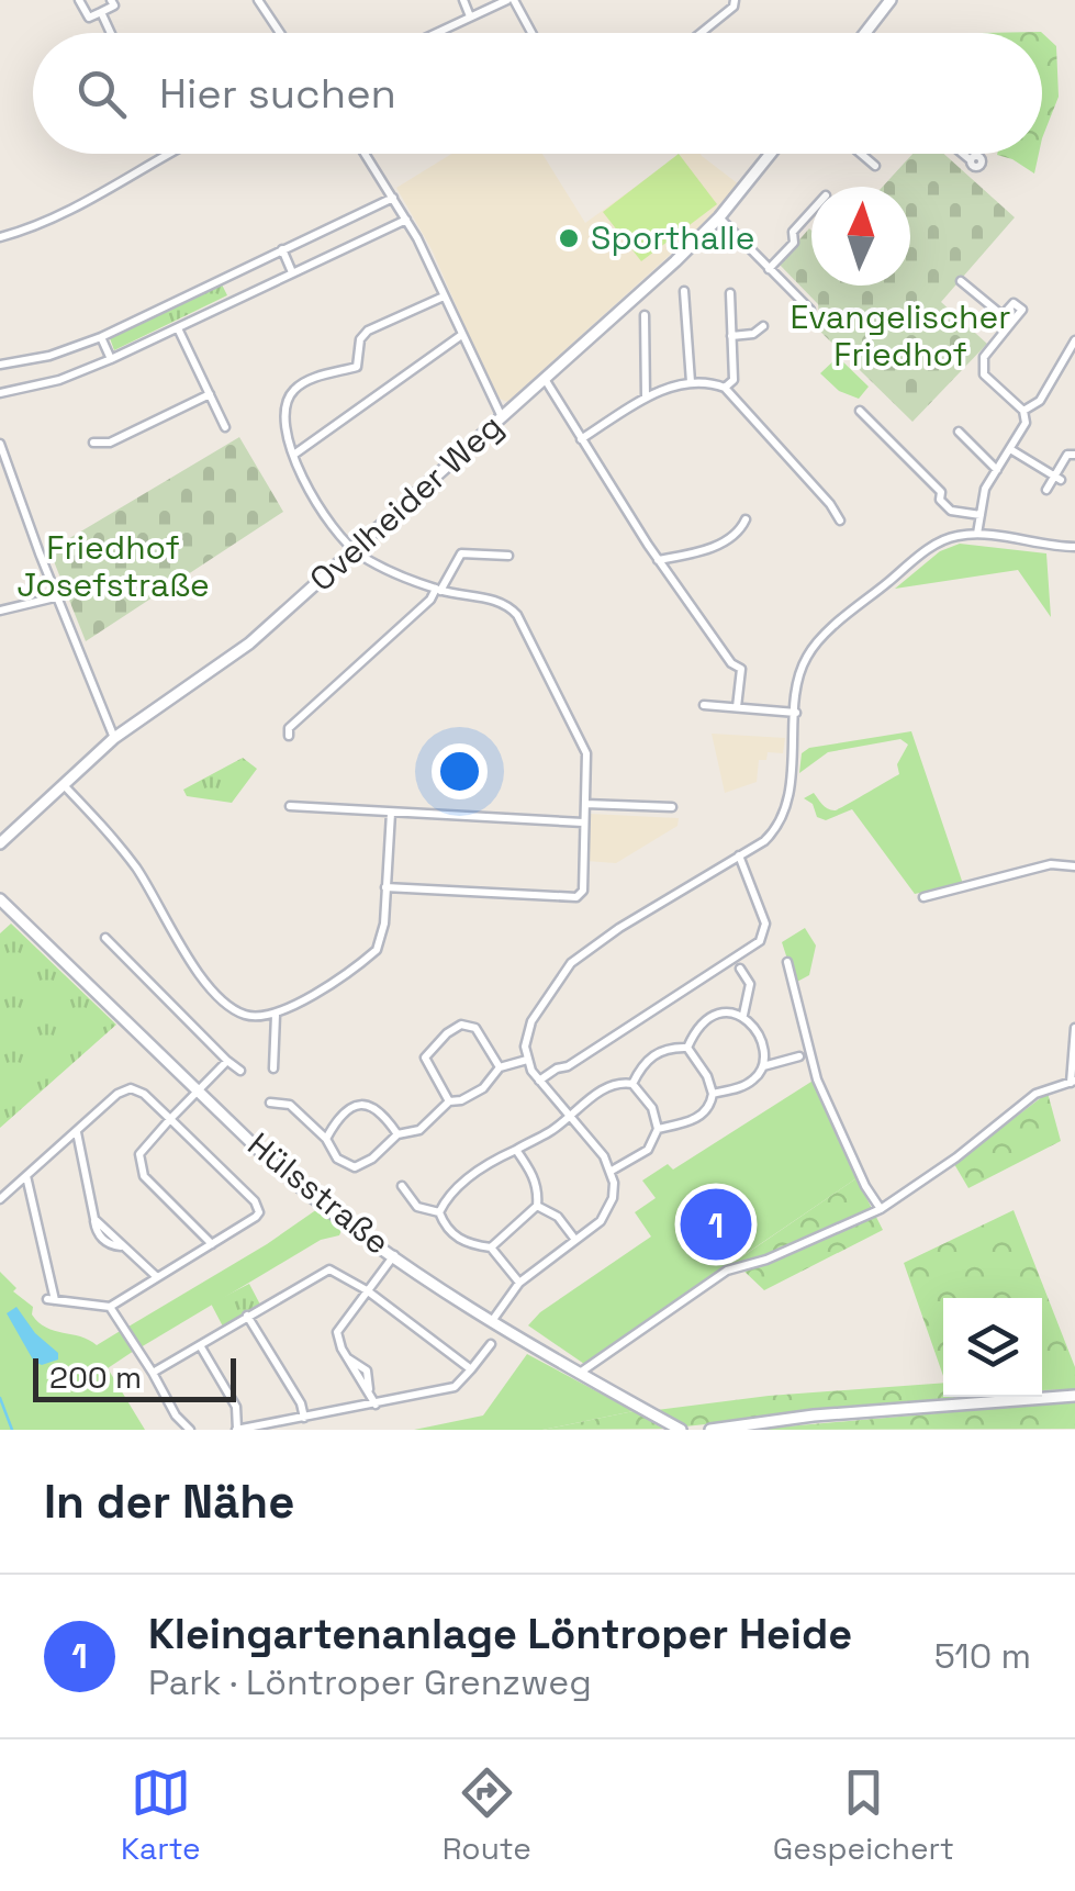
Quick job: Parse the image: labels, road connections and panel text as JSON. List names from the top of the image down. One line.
{"streets":{"street":["Ovelheider Weg","Hülsstraße"]},"parks":["Evangelischer Friedhof","Friedhof Josefstraße"],"places":["Sporthalle"],"scale_bar":"200 m","north":"top","page":{"search":"Hier suchen","pins":"1","scale":"200 m","heading":"In der Nähe","list":[{"mark":"1","name":"Kleingartenanlage Löntroper Heide","note":"Park · Löntroper Grenzweg","value":"510 m"}],"nav":["Karte","Route","Gespeichert"]}}
